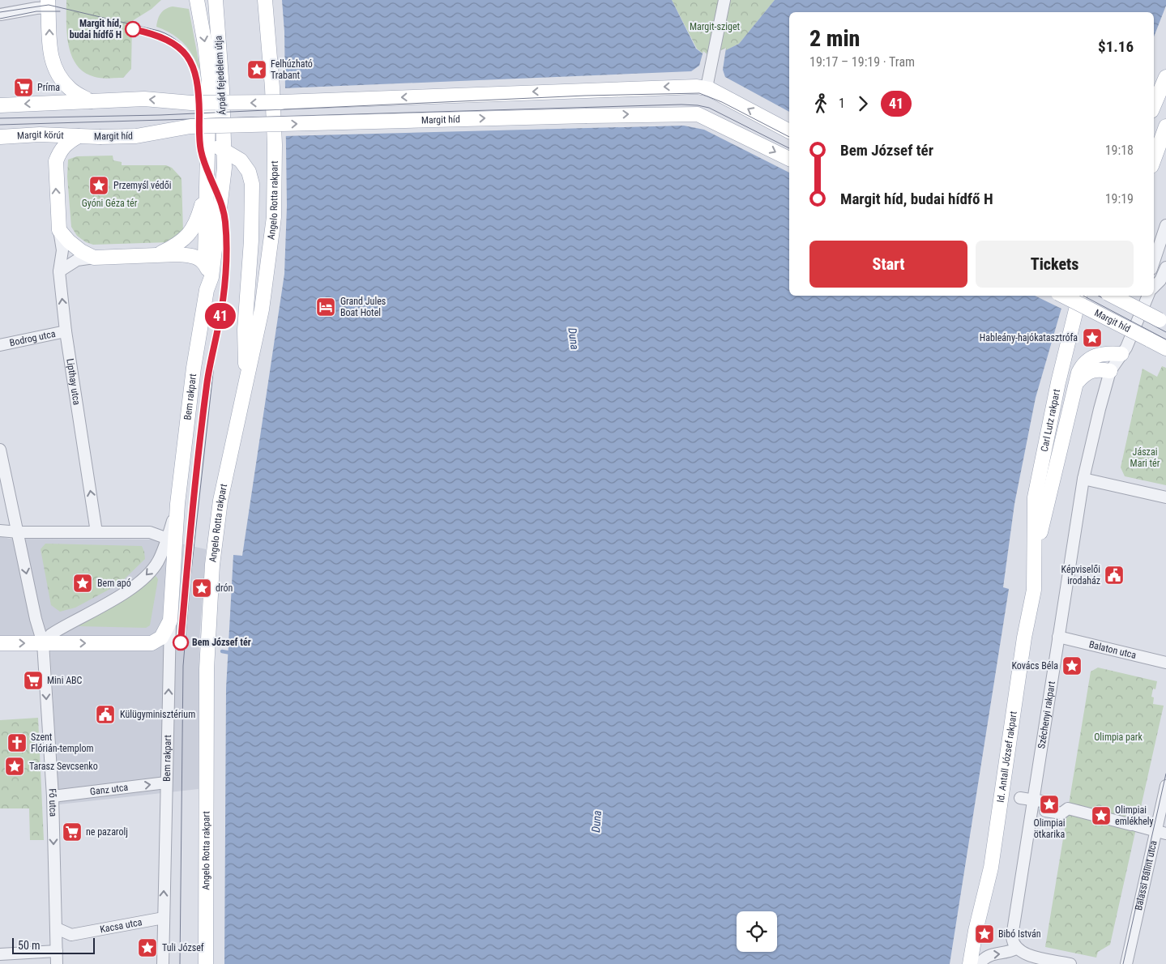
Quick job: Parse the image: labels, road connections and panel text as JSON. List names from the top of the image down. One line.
{"streets":{"main road":["Árpád fejedelem útja","Margit híd","Margit körút","Angelo Rotta rakpart","Bem rakpart","Carl Lutz rakpart","Id. Antall József rakpart"],"street":["Bodrog utca","Lipthay utca","Balaton utca","Széchenyi rakpart","Ganz utca","Fő utca","Balassi Bálint utca","Kacsa utca"]},"crossings":[["Árpád fejedelem útja","Bem rakpart"],["Margit híd","Margit körút"],["Bodrog utca","Lipthay utca"],["Bem rakpart","Ganz utca"],["Bem rakpart","Kacsa utca"],["Carl Lutz rakpart","Id. Antall József rakpart"],["Balaton utca","Széchenyi rakpart"],["Ganz utca","Fő utca"],["Fő utca","Kacsa utca"]],"one_way":["Ganz utca","Fő utca"],"water":["Duna"],"parks":["Margit-sziget","Gyóni Géza tér","Jászai Mari tér","Olimpia park"],"places":{"other":["Margit híd, budai hídfő H","Bem József tér"],"place":["Felhúzható Trabant","Przemyśl védői","Hableány-hajókatasztrófa","Bem apó","drón","Kovács Béla","Tarasz Sevcsenko","Olimpiai ötkarika","Olimpiai emlékhely","Bibó István","Tuli József"],"supermarket":["Príma","Mini ABC","ne pazarolj"],"hotel":["Grand Jules Boat Hotel"],"public building":["Képviselői irodaház","Külügyminisztérium"],"church":["Szent Flórián-templom"]},"lines":["tram line 41"],"scale_bar":"50 m","page":{"on_map":"41","heading":["2 min","19:17 – 19:19 · Tram","$1.16"],"legs":["1","41"],"list":[{"name":"Bem József tér","value":"19:18"},{"name":"Margit híd, budai hídfő H","value":"19:19"}],"buttons":["Start","Tickets"],"scale":"50 m"}}
